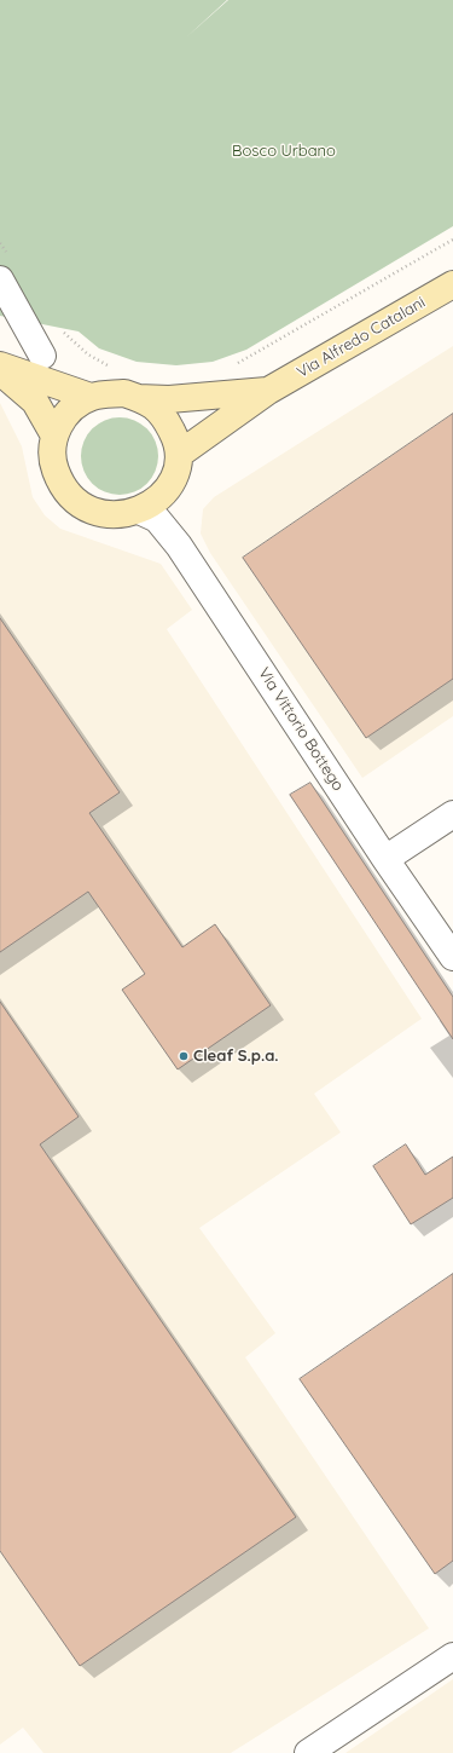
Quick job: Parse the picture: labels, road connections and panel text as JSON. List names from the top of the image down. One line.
{"streets":{"street":["Via Alfredo Catalani","Via Vittorio Bottego"]},"crossings":[["Via Alfredo Catalani","Via Vittorio Bottego"]],"parks":["Bosco Urbano"],"places":["Cleaf S.p.a."]}
